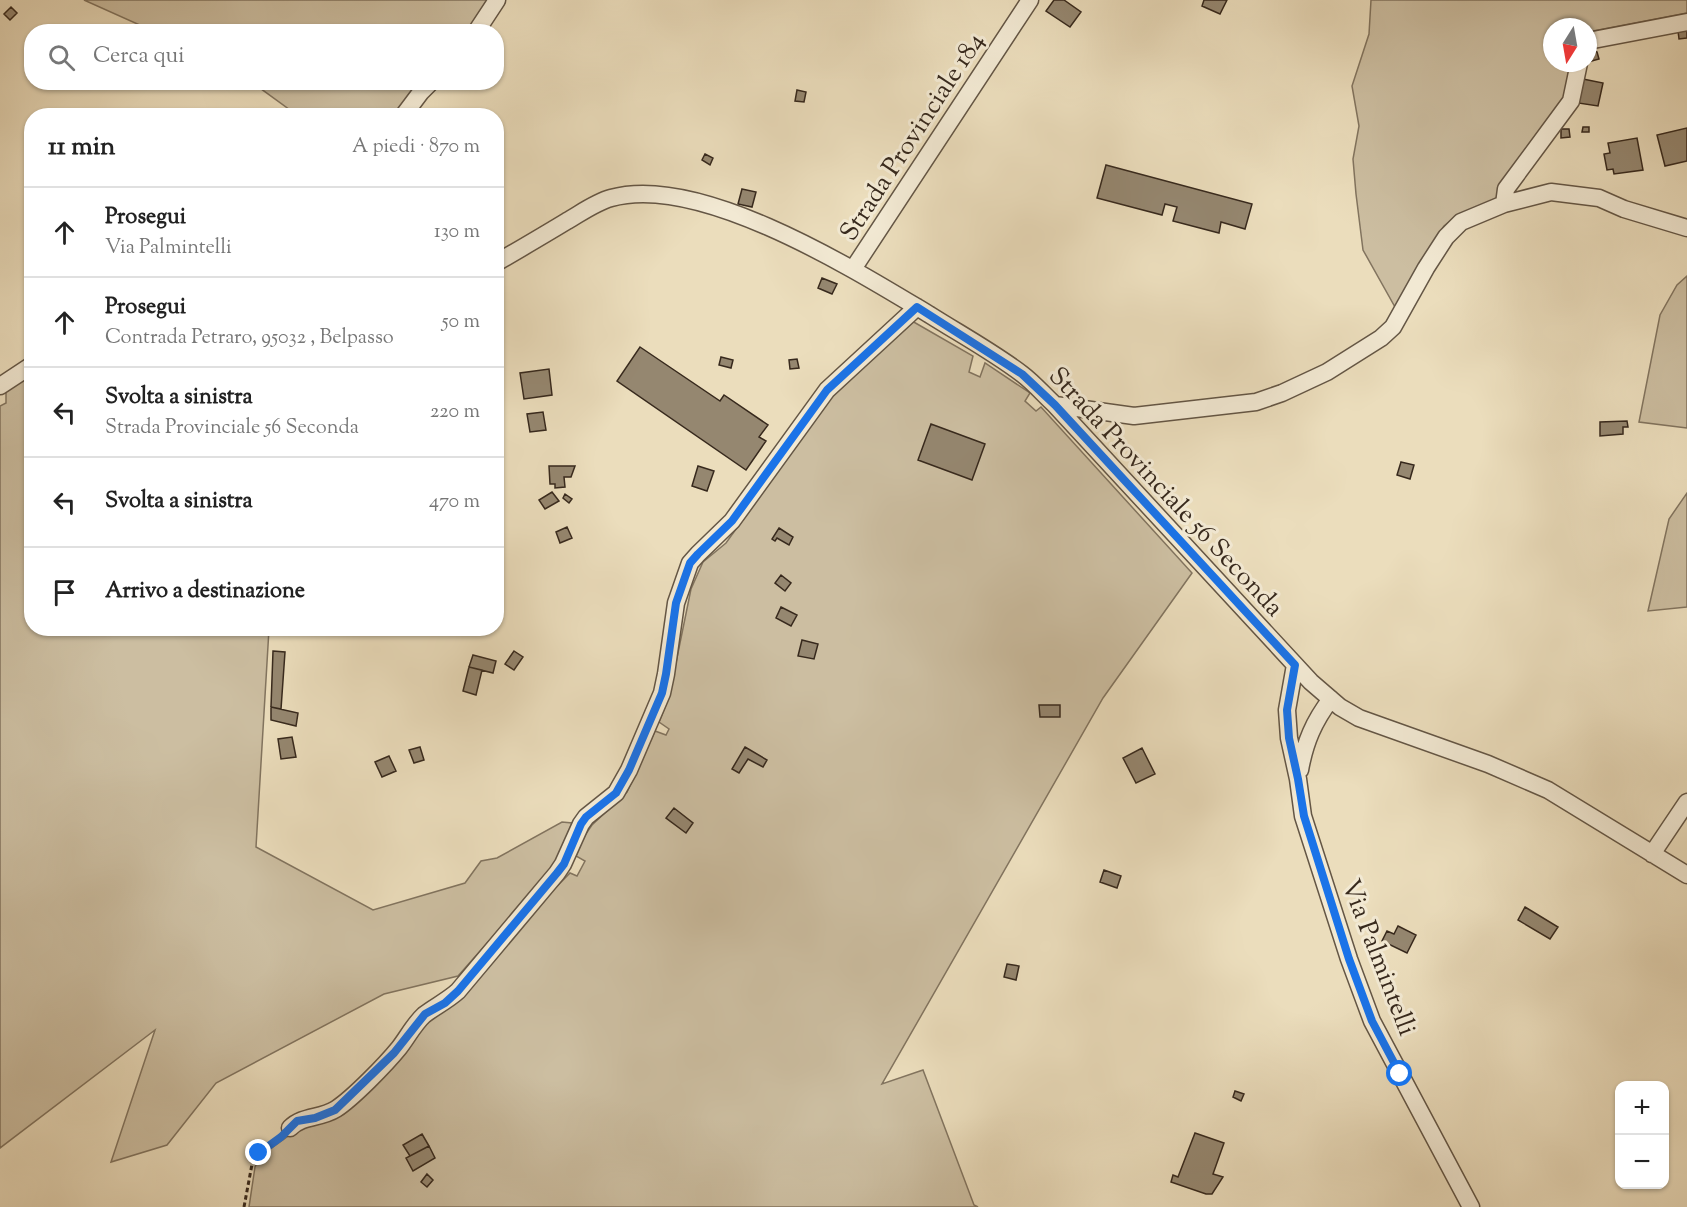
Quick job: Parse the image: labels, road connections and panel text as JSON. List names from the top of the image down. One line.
{"streets":{"street":["Strada Provinciale 184","Strada Provinciale 56 Seconda","Via Palmintelli"]},"crossings":[["Strada Provinciale 184","Strada Provinciale 56 Seconda"],["Strada Provinciale 56 Seconda","Via Palmintelli"]],"north":"bottom","page":{"search":"Cerca qui","heading":["11 min","A piedi · 870 m"],"list":[["Prosegui","Via Palmintelli","130 m"],["Prosegui","Contrada Petraro, 95032 , Belpasso","50 m"],["Svolta a sinistra","Strada Provinciale 56 Seconda","220 m"],["Svolta a sinistra","470 m"],"Arrivo a destinazione"],"map_buttons":["+","−"]}}
